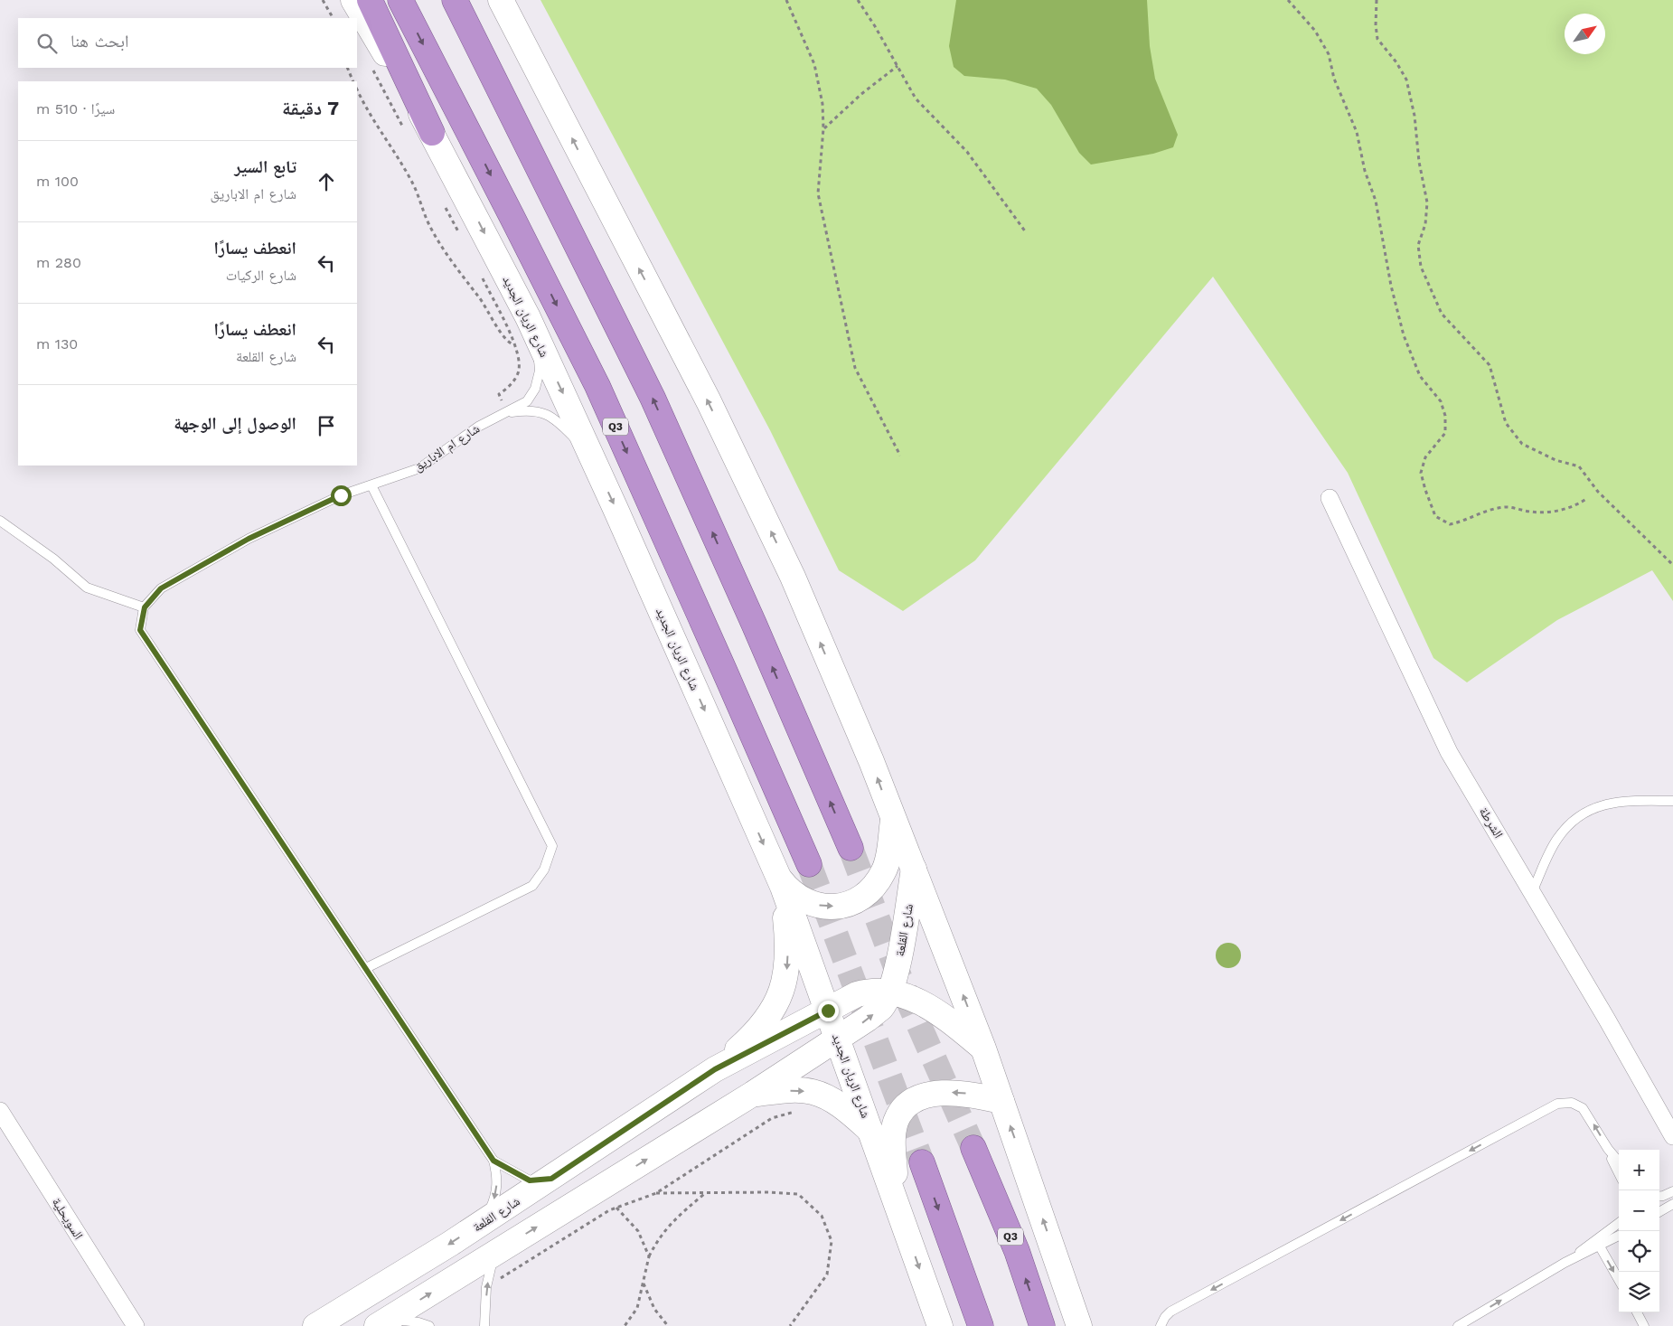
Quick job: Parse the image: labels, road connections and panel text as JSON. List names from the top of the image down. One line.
{"streets":{"highway":["Q3"],"main road":["شارع الريان الجديد","شارع القلعة"],"street":["الشرطة","السويحلية"],"lane":["شارع ام الاباريق"]},"crossings":[["شارع الريان الجديد","شارع ام الاباريق"],["شارع الريان الجديد","شارع القلعة"]],"north":"top right","page":{"search":"ابحث هنا","heading":["7 دقيقة","سيرًا · 510 m"],"list":[["تابع السير","شارع ام الاباريق","100 m"],["انعطف يسارًا","شارع الركيات","280 m"],["انعطف يسارًا","شارع القلعة","130 m"],"الوصول إلى الوجهة"],"map_buttons":["+","−"]}}
